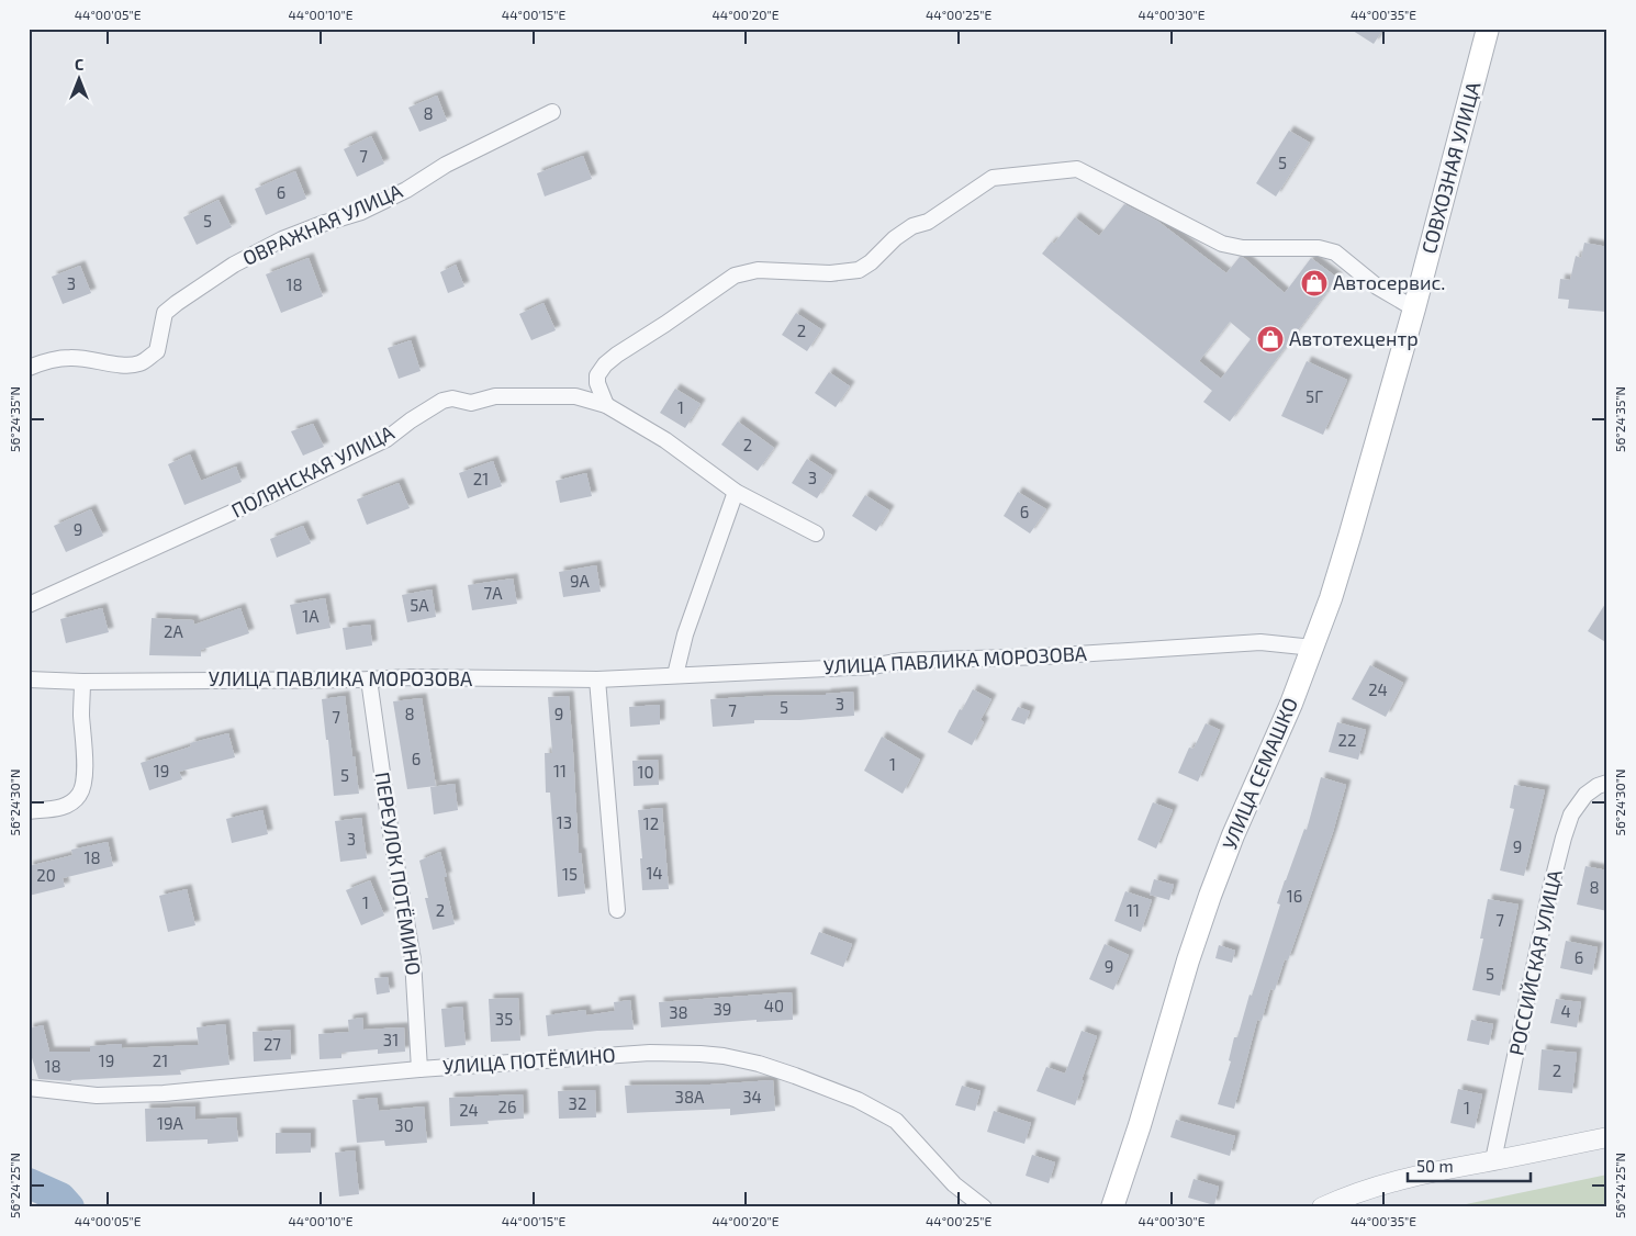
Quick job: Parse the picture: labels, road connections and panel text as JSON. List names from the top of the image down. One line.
{"streets":{"main road":["СОВХОЗНАЯ УЛИЦА","УЛИЦА СЕМАШКО"],"street":["ОВРАЖНАЯ УЛИЦА","ПОЛЯНСКАЯ УЛИЦА","УЛИЦА ПАВЛИКА МОРОЗОВА","ПЕРЕУЛОК ПОТЁМИНО","РОССИЙСКАЯ УЛИЦА","УЛИЦА ПОТЁМИНО"]},"crossings":[["СОВХОЗНАЯ УЛИЦА","УЛИЦА СЕМАШКО"],["УЛИЦА ПАВЛИКА МОРОЗОВА","УЛИЦА СЕМАШКО"],["УЛИЦА ПАВЛИКА МОРОЗОВА","ПЕРЕУЛОК ПОТЁМИНО"],["ПЕРЕУЛОК ПОТЁМИНО","УЛИЦА ПОТЁМИНО"]],"places":{"shop":["Автосервис.","Автотехцентр"]},"house_numbers":["8","7","5","6","5","3","18","2","5Г","1","2","3","21","6","9","9А","7А","5А","1А","2А","24","3","5","7","8","9","7","22","6","1","19","11","10","5","13","12","3","9","18","14","15","20","8","16","1","2","11","7","6","9","5","40","39","4","38","35","31","27","19","21","18","2","38А","34","32","26","1","24","19А","30"],"scale_bar":"50 m","north":"top","coordinates":["44°00'05\"E","44°00'10\"E","44°00'15\"E","44°00'20\"E","44°00'25\"E","44°00'30\"E","44°00'35\"E","56°24'35\"N","56°24'30\"N","56°24'25\"N"]}
